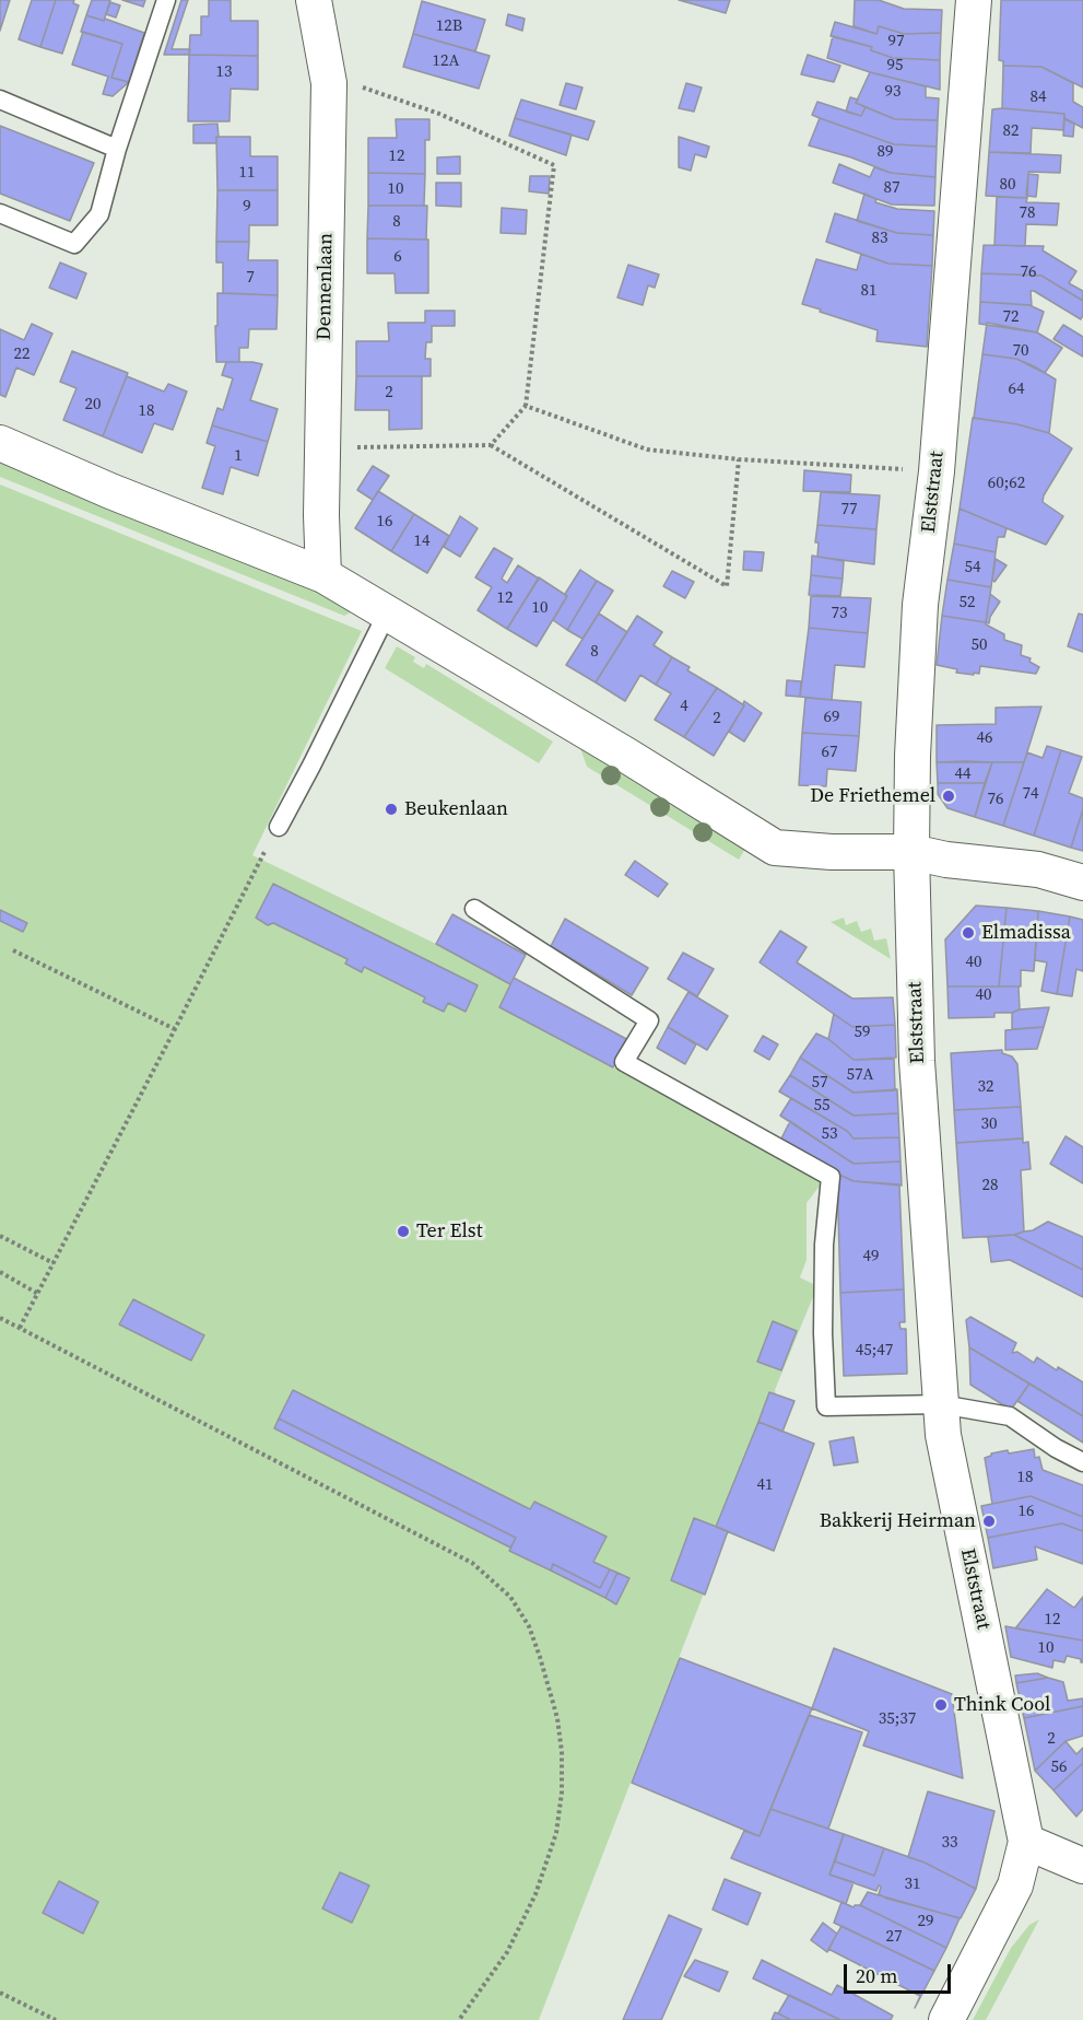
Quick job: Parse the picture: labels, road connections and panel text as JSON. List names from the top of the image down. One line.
{"streets":{"street":["Dennenlaan","Elststraat"]},"places":["De Friethemel","Beukenlaan","Elmadissa","Ter Elst","Bakkerij Heirman","Think Cool"],"house_numbers":["12B","97","12A","95","13","93","84","82","89","12","11","80","87","10","9","78","8","83","6","76","7","81","72","70","22","64","2","20","18","1","60;62","77","16","14","54","12","52","10","73","50","8","4","69","2","46","67","44","74","76","40","40","59","57A","57","32","55","30","53","28","49","45;47","18","41","16","12","10","35;37","2","56","33","31","29","27"],"scale_bar":"20 m"}
